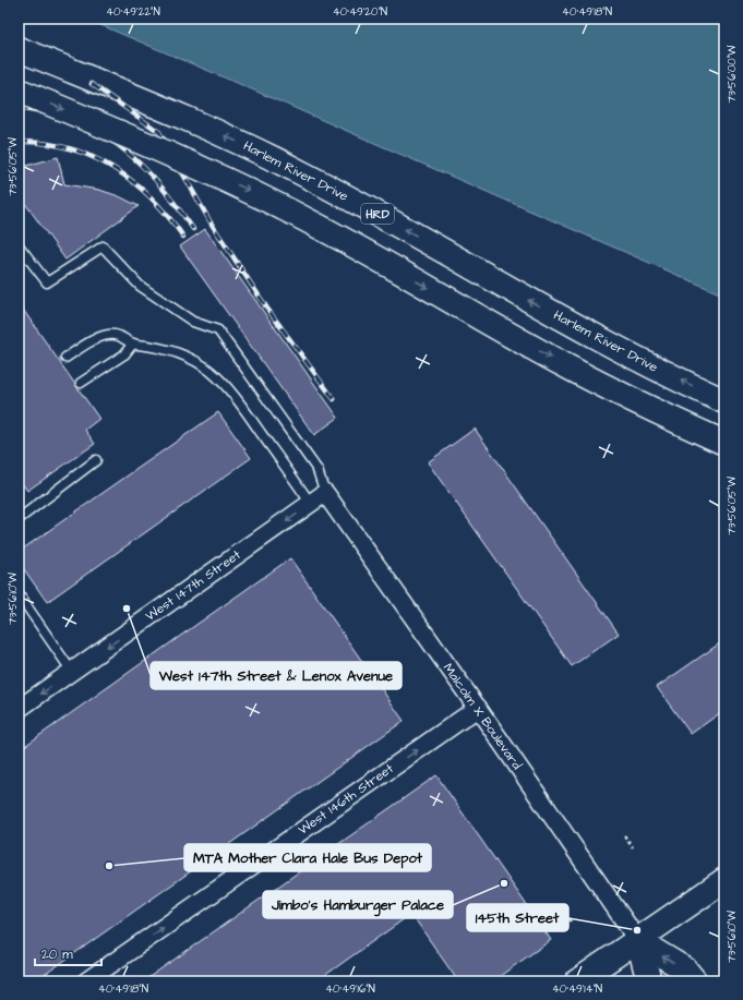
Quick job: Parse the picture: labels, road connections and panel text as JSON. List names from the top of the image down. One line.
{"streets":{"main road":["Harlem River Drive","HRD","Malcolm X Boulevard"],"street":["West 147th Street","West 146th Street"]},"crossings":[["West 147th Street","Malcolm X Boulevard"],["Malcolm X Boulevard","West 146th Street"]],"one_way":["West 147th Street","West 146th Street"],"places":["West 147th Street & Lenox Avenue","MTA Mother Clara Hale Bus Depot","Jimbo's Hamburger Palace","145th Street"],"scale_bar":"20 m","coordinates":["40°49'22\"N","40°49'20\"N","40°49'18\"N","73°56'00\"W","73°56'05\"W","73°56'10\"W","40°49'16\"N","40°49'14\"N"]}
